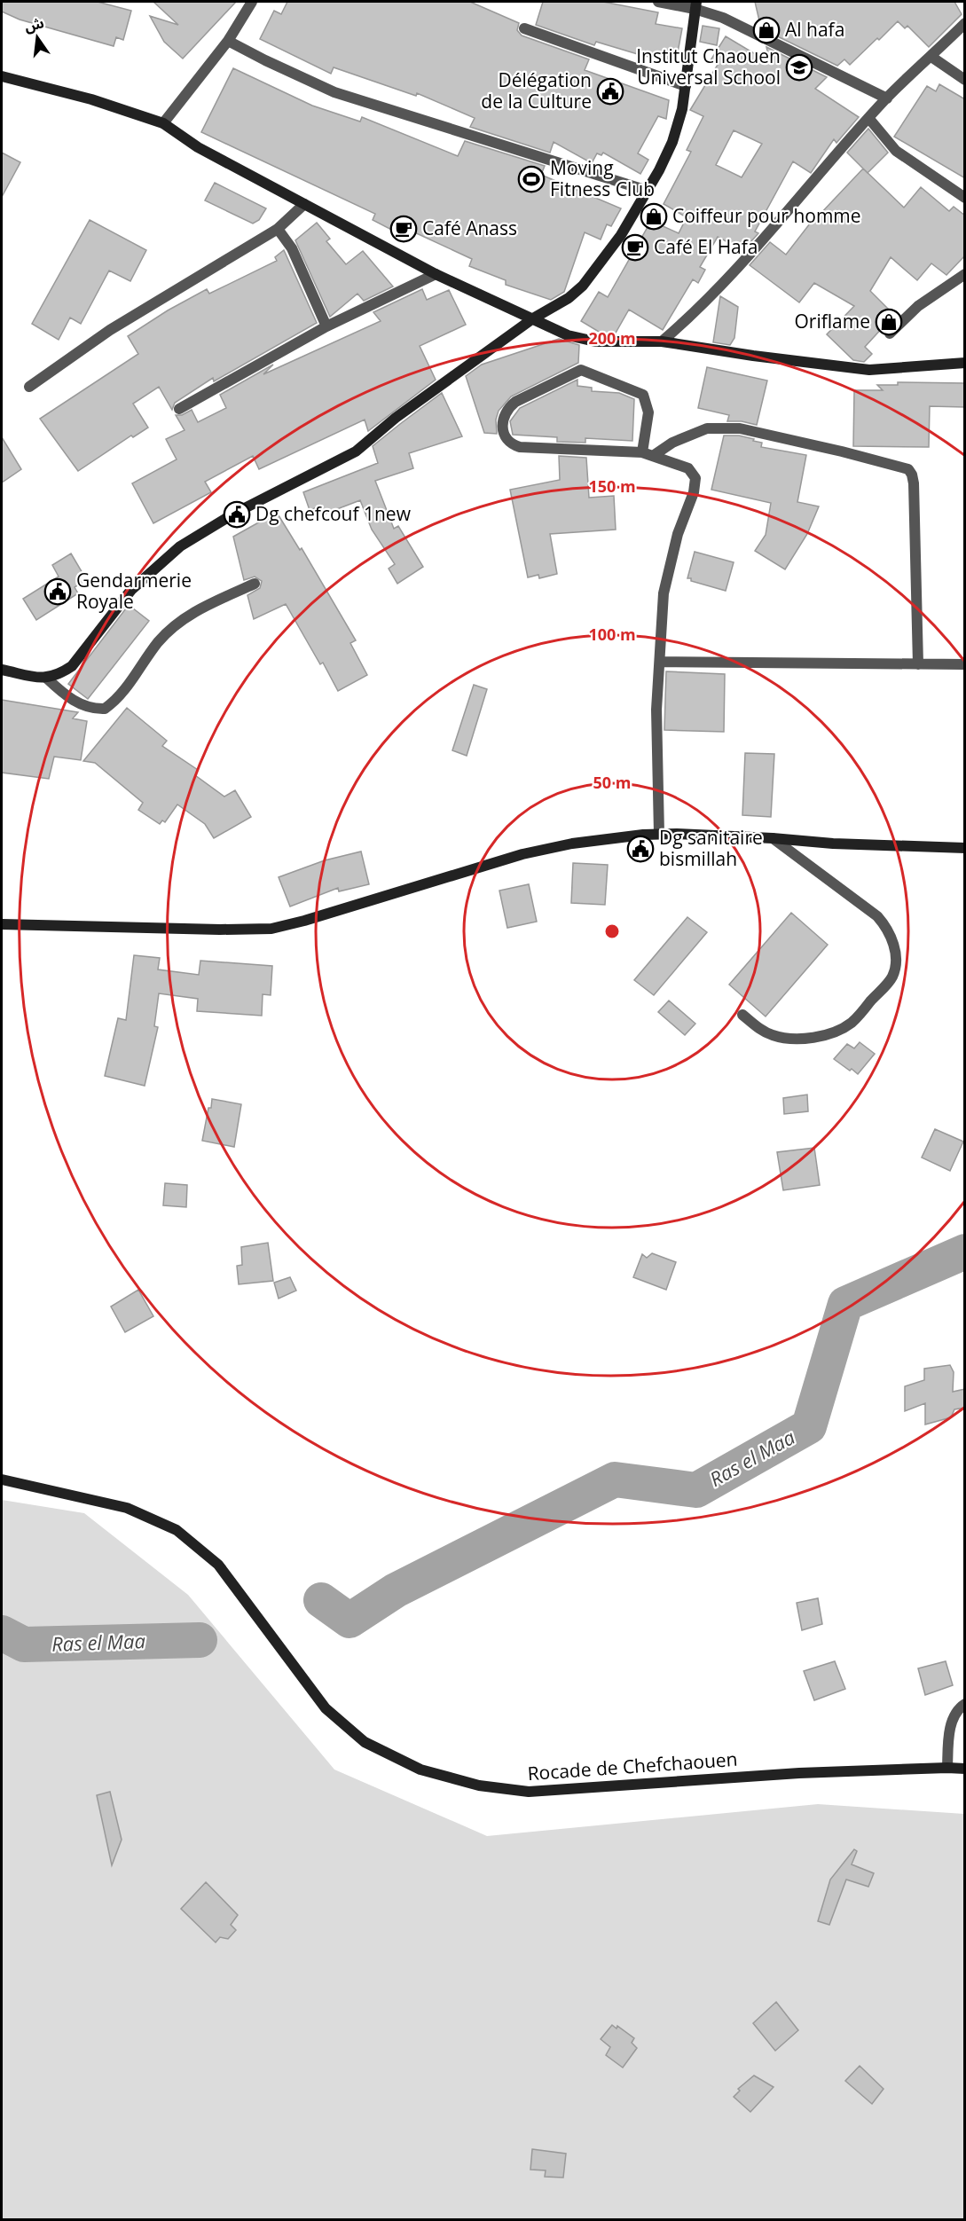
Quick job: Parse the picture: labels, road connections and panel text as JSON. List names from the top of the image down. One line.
{"streets":{"street":["Rocade de Chefchaouen"]},"water":["Ras el Maa"],"places":{"shop":["Al hafa","Coiffeur pour homme","Oriflame"],"school or university":["Institut Chaouen Universal School"],"public building":["Délégation de la Culture","Dg chefcouf 1new","Gendarmerie Royale","Dg sanitaire bismillah"],"sports":["Moving Fitness Club"],"cafe":["Café Anass","Café El Hafa"]},"north":"top","rings":["200 m","150 m","100 m","50 m"]}
